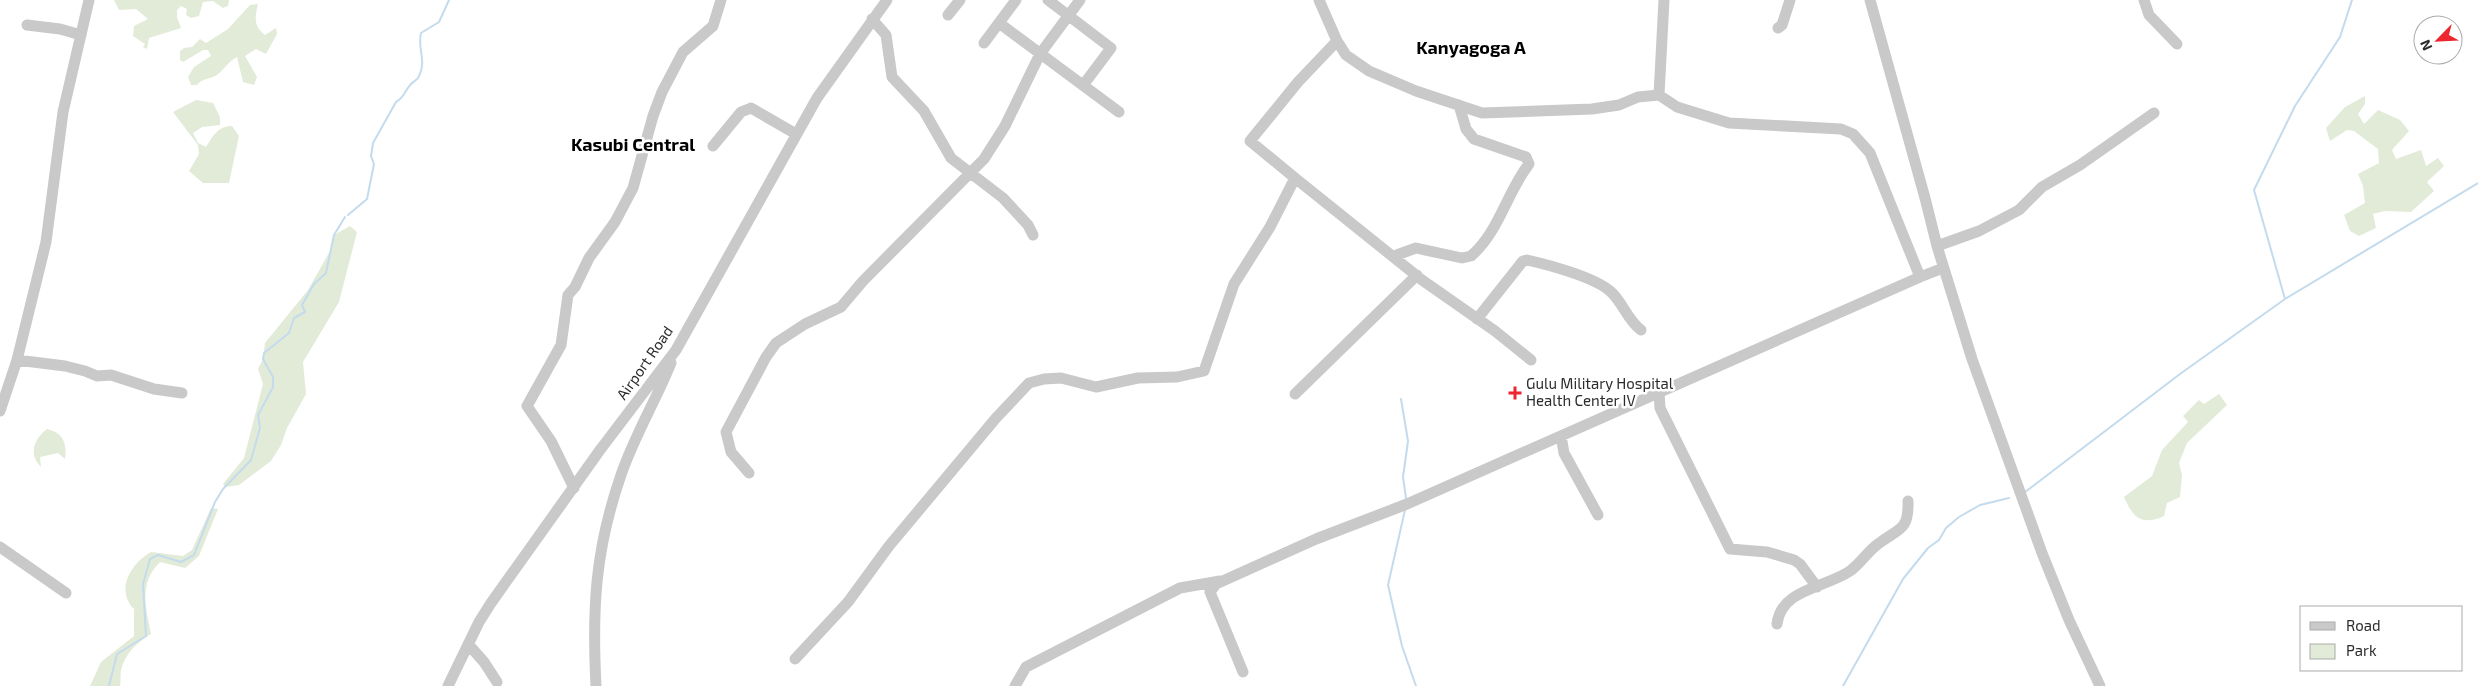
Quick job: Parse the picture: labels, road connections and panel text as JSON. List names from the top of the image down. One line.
{"streets":{"street":["Airport Road"]},"districts":["Kanyagoga A","Kasubi Central"],"places":{"health":["Gulu Military Hospital Health Center IV"]},"legend":["Road","Park"],"north":"bottom left"}
